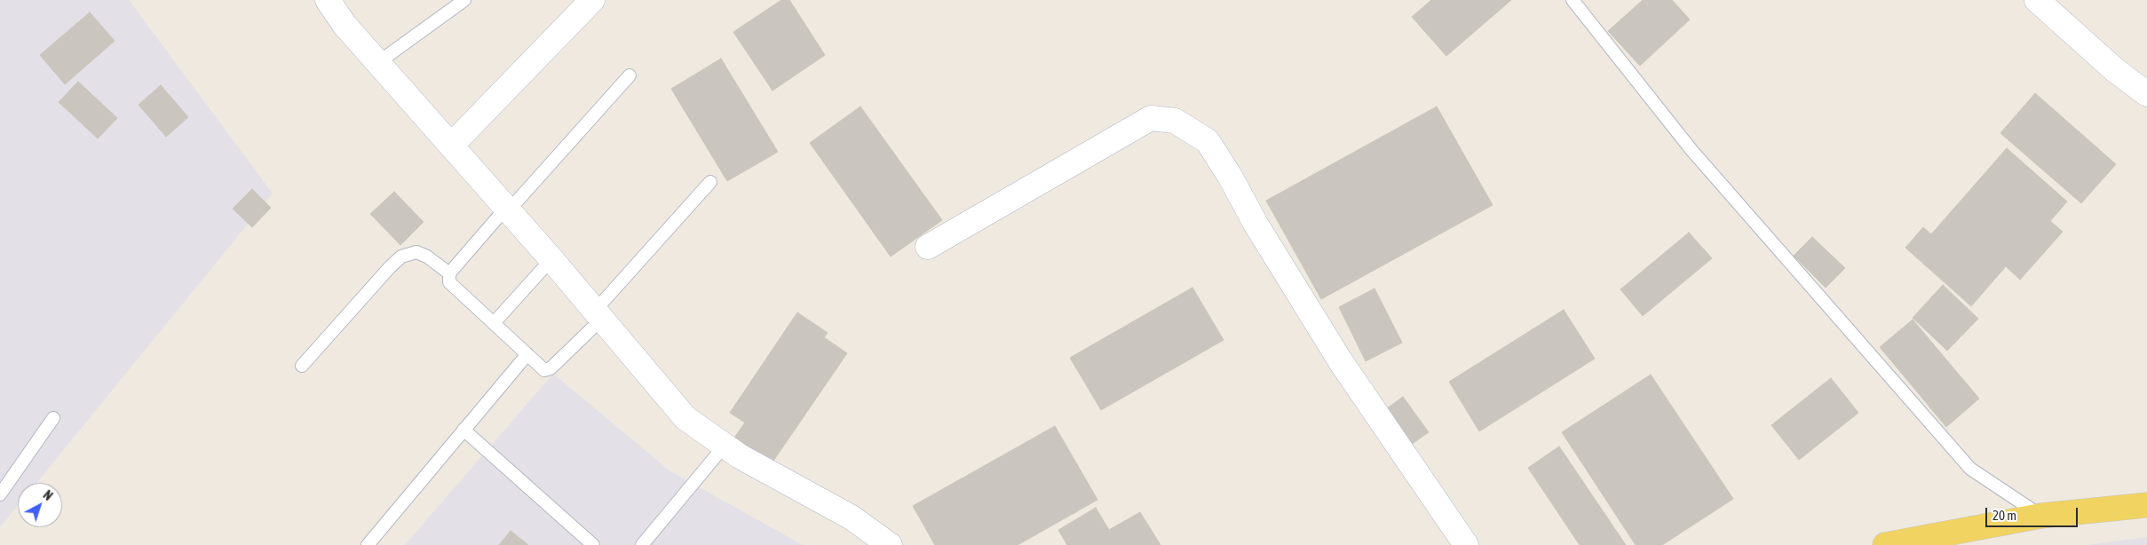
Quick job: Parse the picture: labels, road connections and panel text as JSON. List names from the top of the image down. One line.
{"scale_bar":"20 m","north":"top right"}
